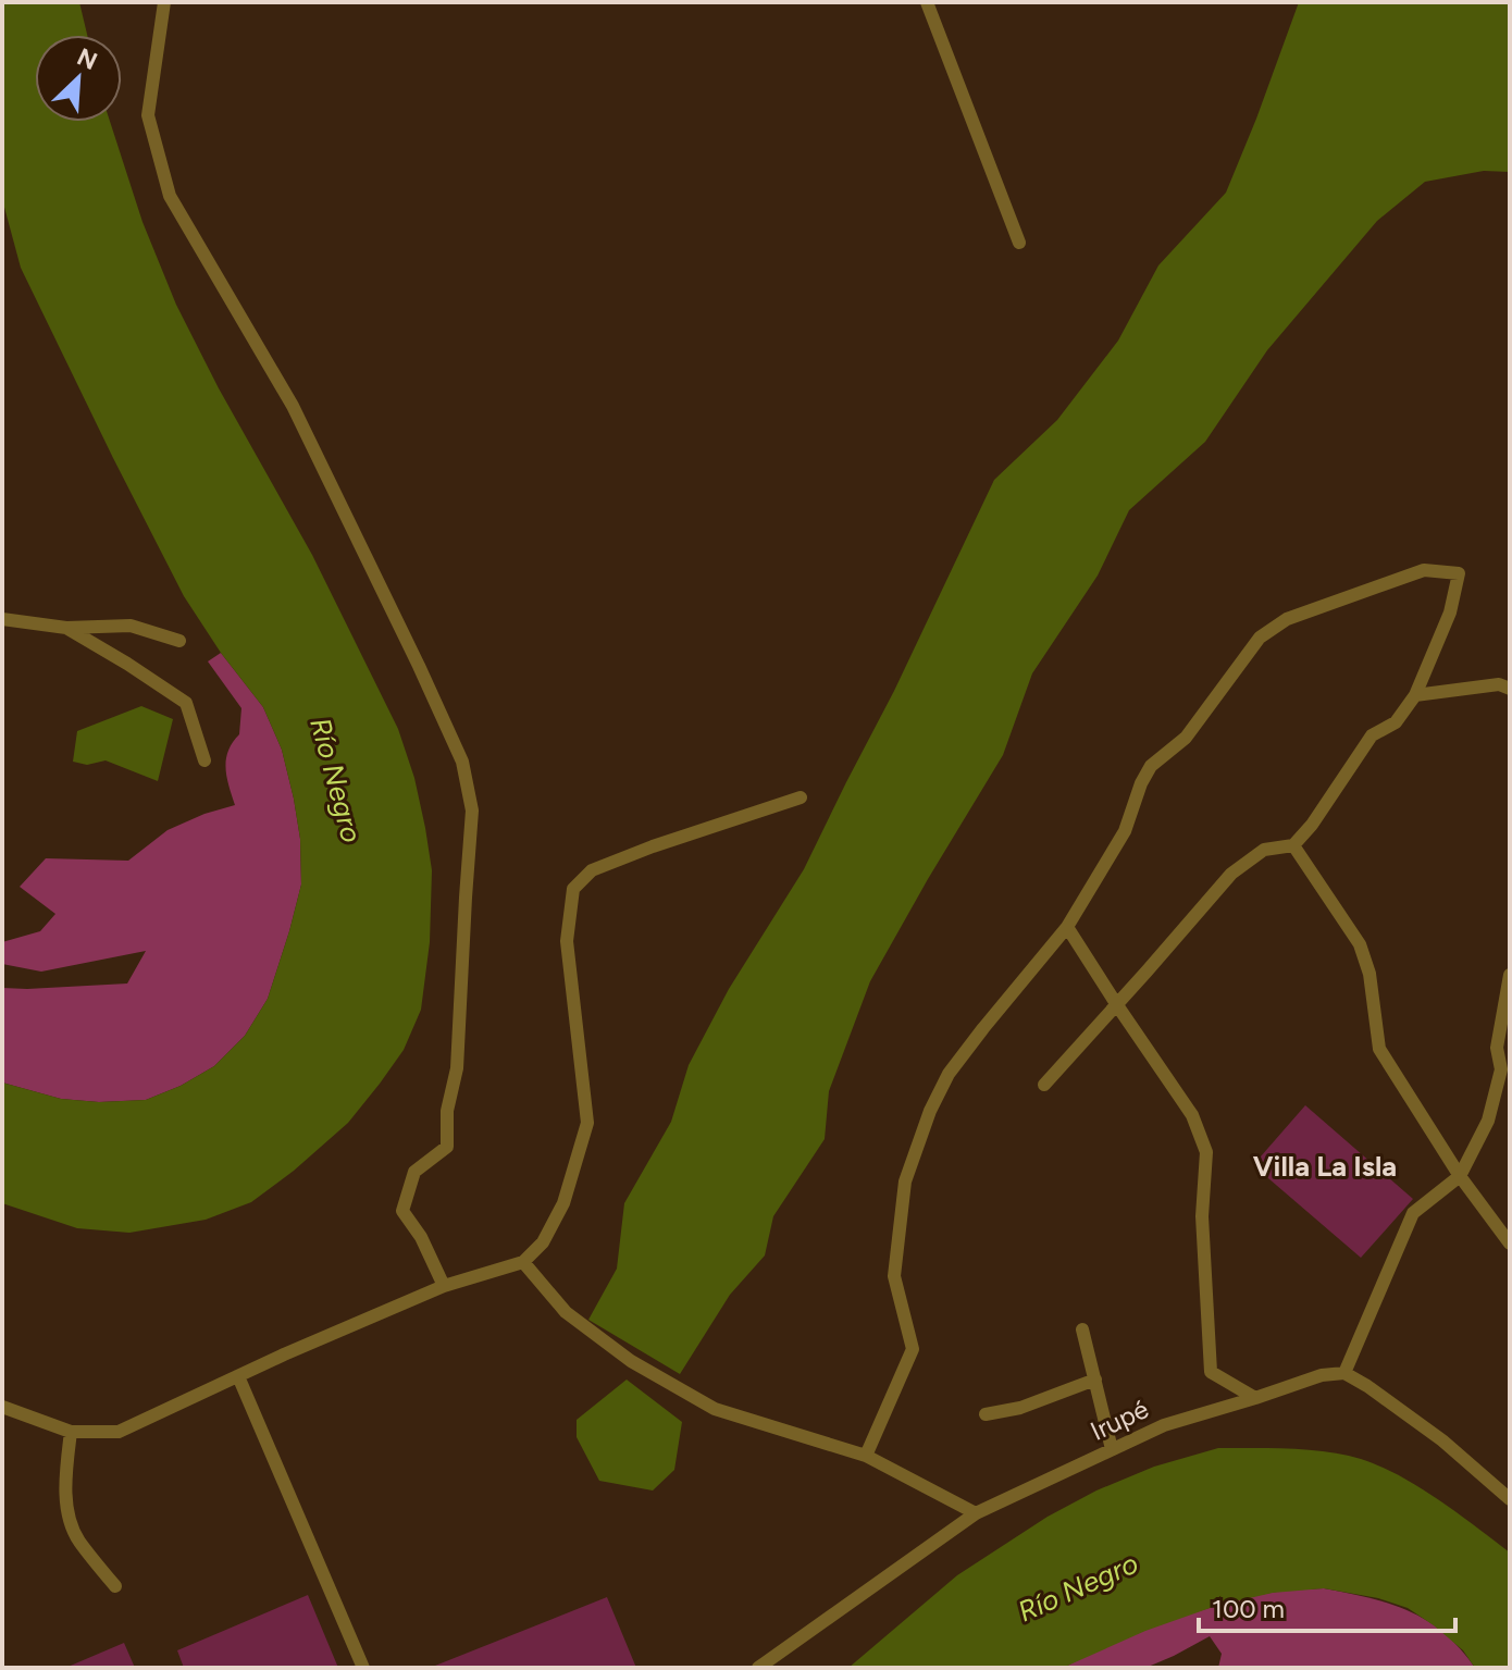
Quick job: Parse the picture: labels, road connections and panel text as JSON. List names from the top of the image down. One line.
{"streets":{"street":["Irupé"]},"districts":["Villa La Isla"],"water":["Río Negro"],"scale_bar":"100 m","north":"top right"}
